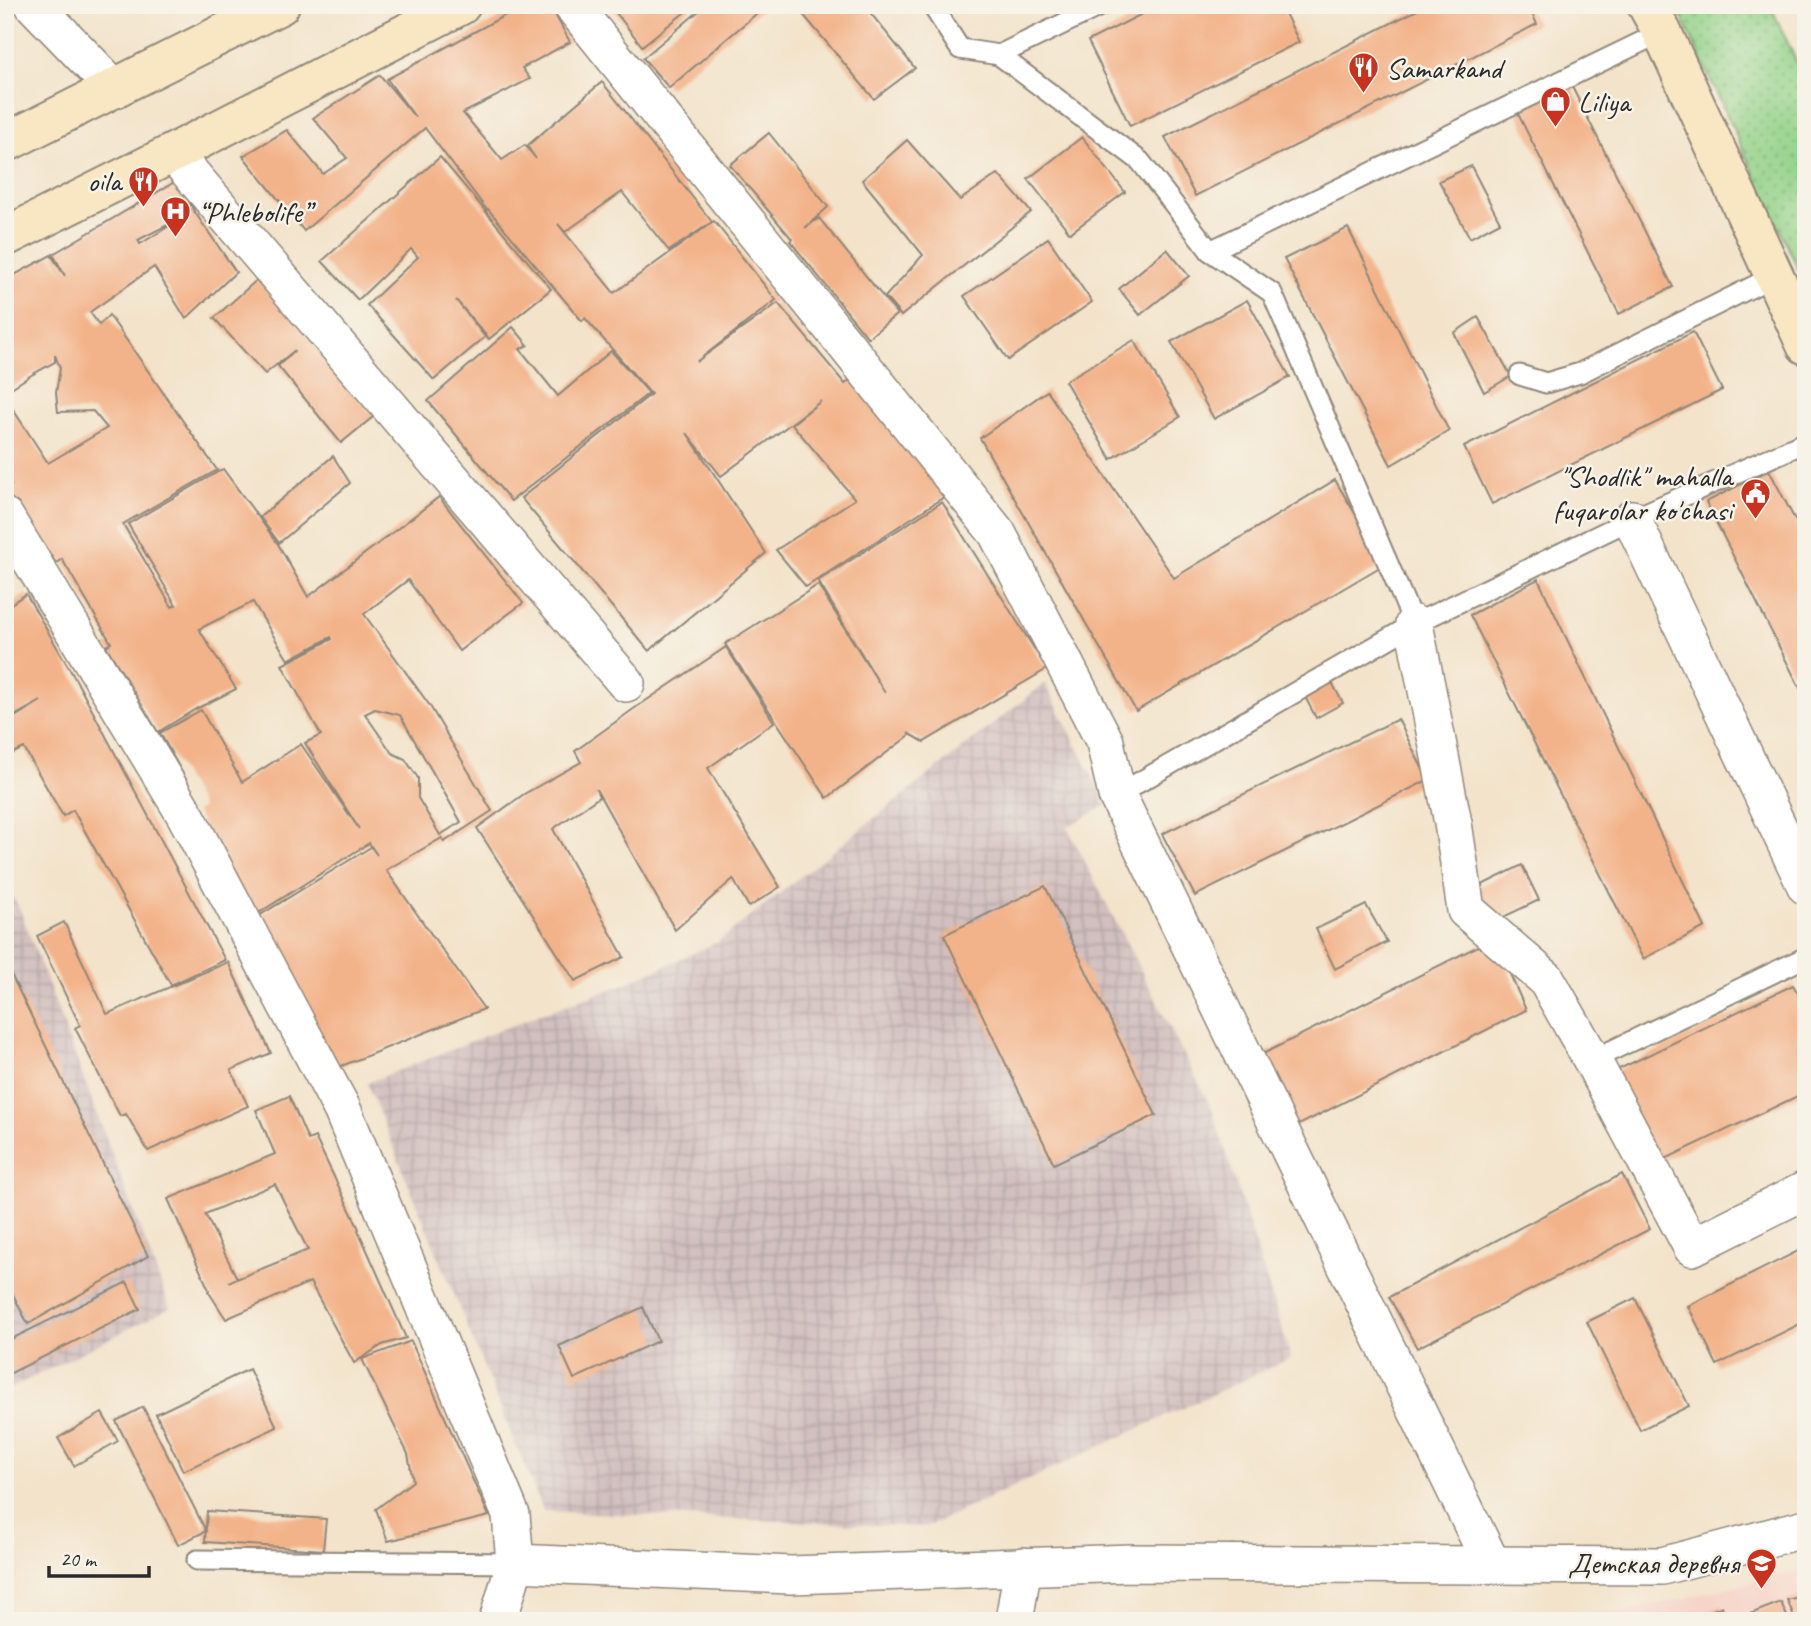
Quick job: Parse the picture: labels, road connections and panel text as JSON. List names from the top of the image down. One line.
{"places":{"restaurant":["Samarkand","oila"],"shop":["Liliya"],"hospital":["“Phlebolife”"],"public building":["\"Shodlik\" mahalla fuqarolar ko'chasi"],"school or university":["Детская деревня"]},"scale_bar":"20 m"}
